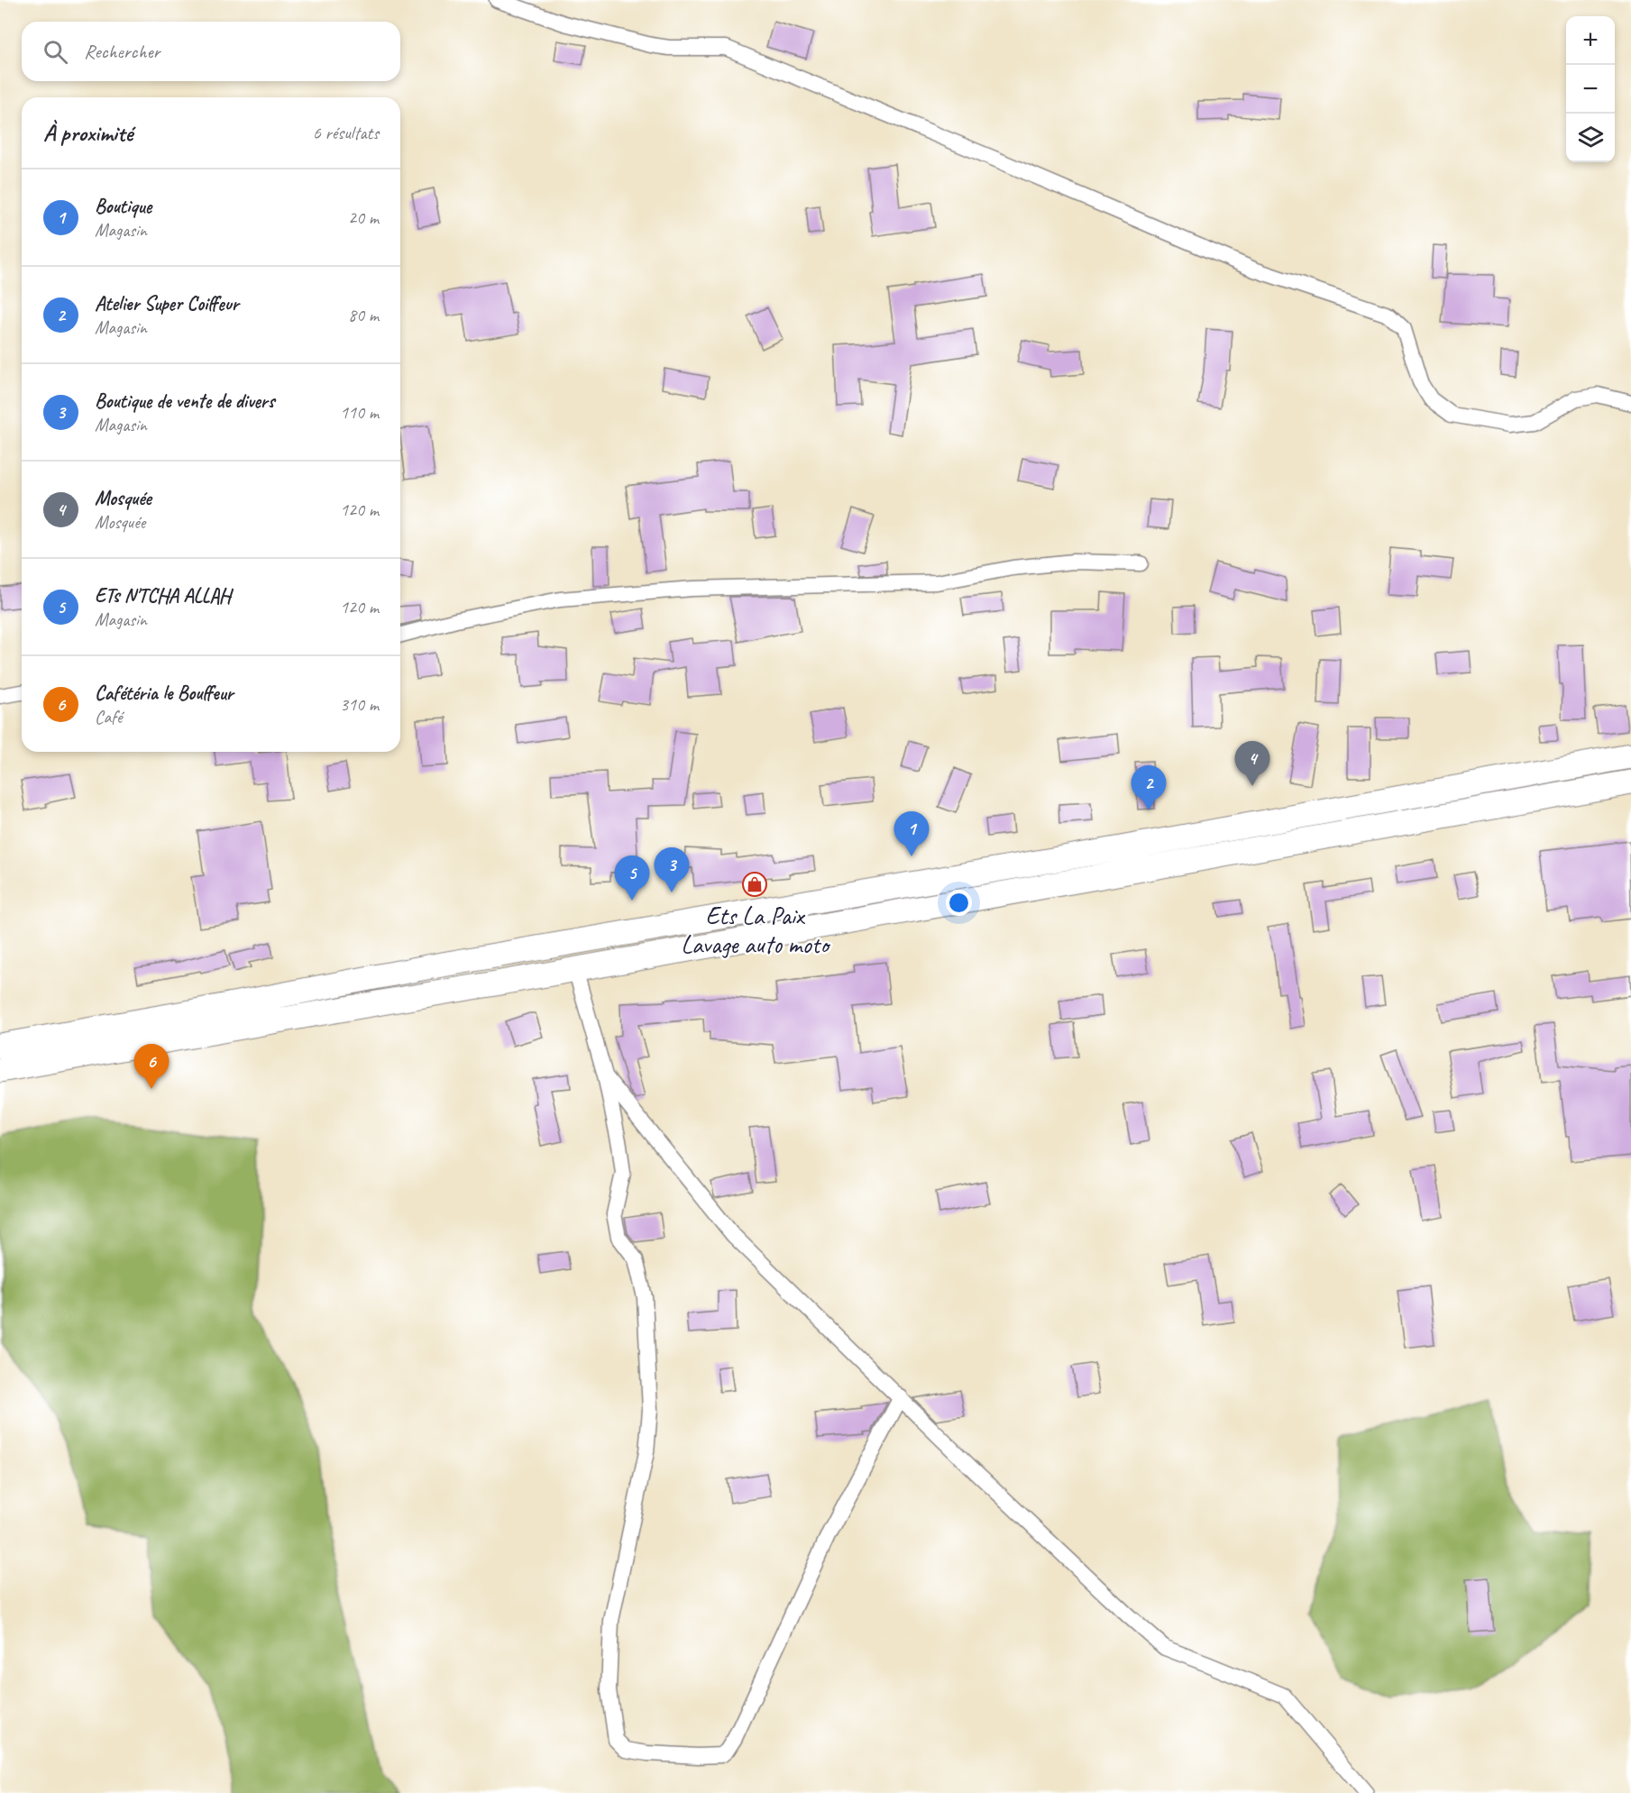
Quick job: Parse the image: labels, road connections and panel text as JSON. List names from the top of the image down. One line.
{"places":{"shop":["Ets La Paix Lavage auto moto"]},"page":{"map_buttons":["+","−"],"search":"Rechercher","heading":["À proximité","6 résultats"],"list":[{"mark":"1","name":"Boutique","note":"Magasin","value":"20 m"},{"mark":"2","name":"Atelier Super Coiffeur","note":"Magasin","value":"80 m"},{"mark":"3","name":"Boutique de vente de divers","note":"Magasin","value":"110 m"},{"mark":"4","name":"Mosquée","note":"Mosquée","value":"120 m"},{"mark":"5","name":"ETs N'TCHA ALLAH","note":"Magasin","value":"120 m"},{"mark":"6","name":"Cafétéria le Bouffeur","note":"Café","value":"310 m"}],"pins":["4","2","1","3","5","6"]}}
